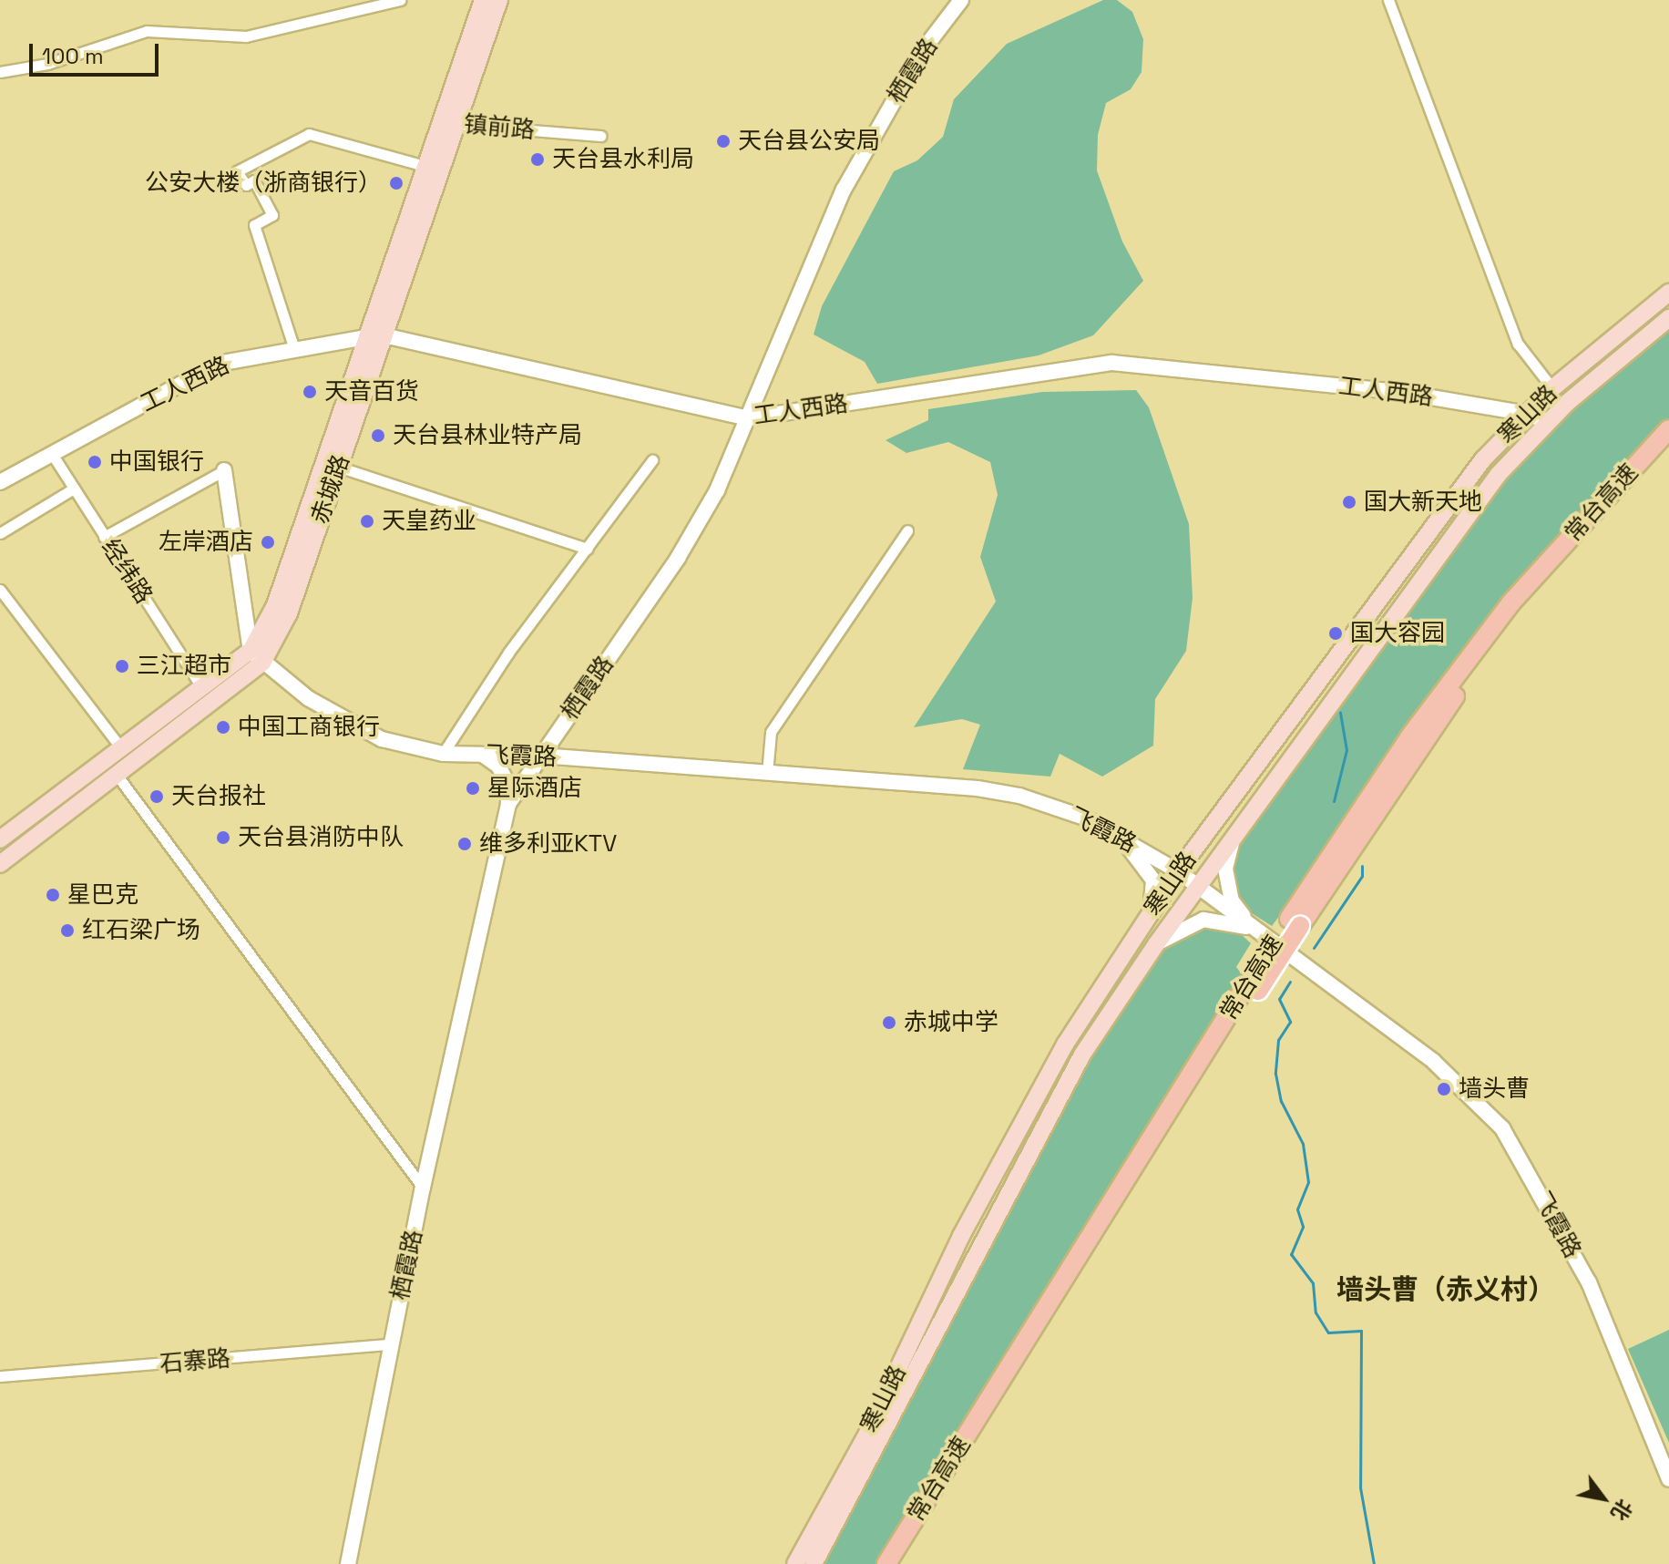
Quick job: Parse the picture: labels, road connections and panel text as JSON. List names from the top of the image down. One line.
{"streets":{"highway":["常台高速"],"main road":["栖霞路","工人西路","寒山路","赤城路","飞霞路"],"street":["镇前路","经纬路","石寨路"]},"crossings":[["栖霞路","工人西路"],["栖霞路","飞霞路"],["栖霞路","石寨路"],["镇前路","赤城路"],["工人西路","寒山路"],["工人西路","赤城路"],["工人西路","经纬路"],["寒山路","飞霞路"],["赤城路","经纬路"],["赤城路","飞霞路"]],"districts":["墙头曹（赤义村）"],"places":["天台县公安局","天台县水利局","公安大楼（浙商银行）","天音百货","天台县林业特产局","中国银行","国大新天地","天皇药业","左岸酒店","国大容园","三江超市","中国工商银行","星际酒店","天台报社","天台县消防中队","维多利亚KTV","星巴克","红石梁广场","赤城中学","墙头曹"],"scale_bar":"100 m","north":"bottom right"}
